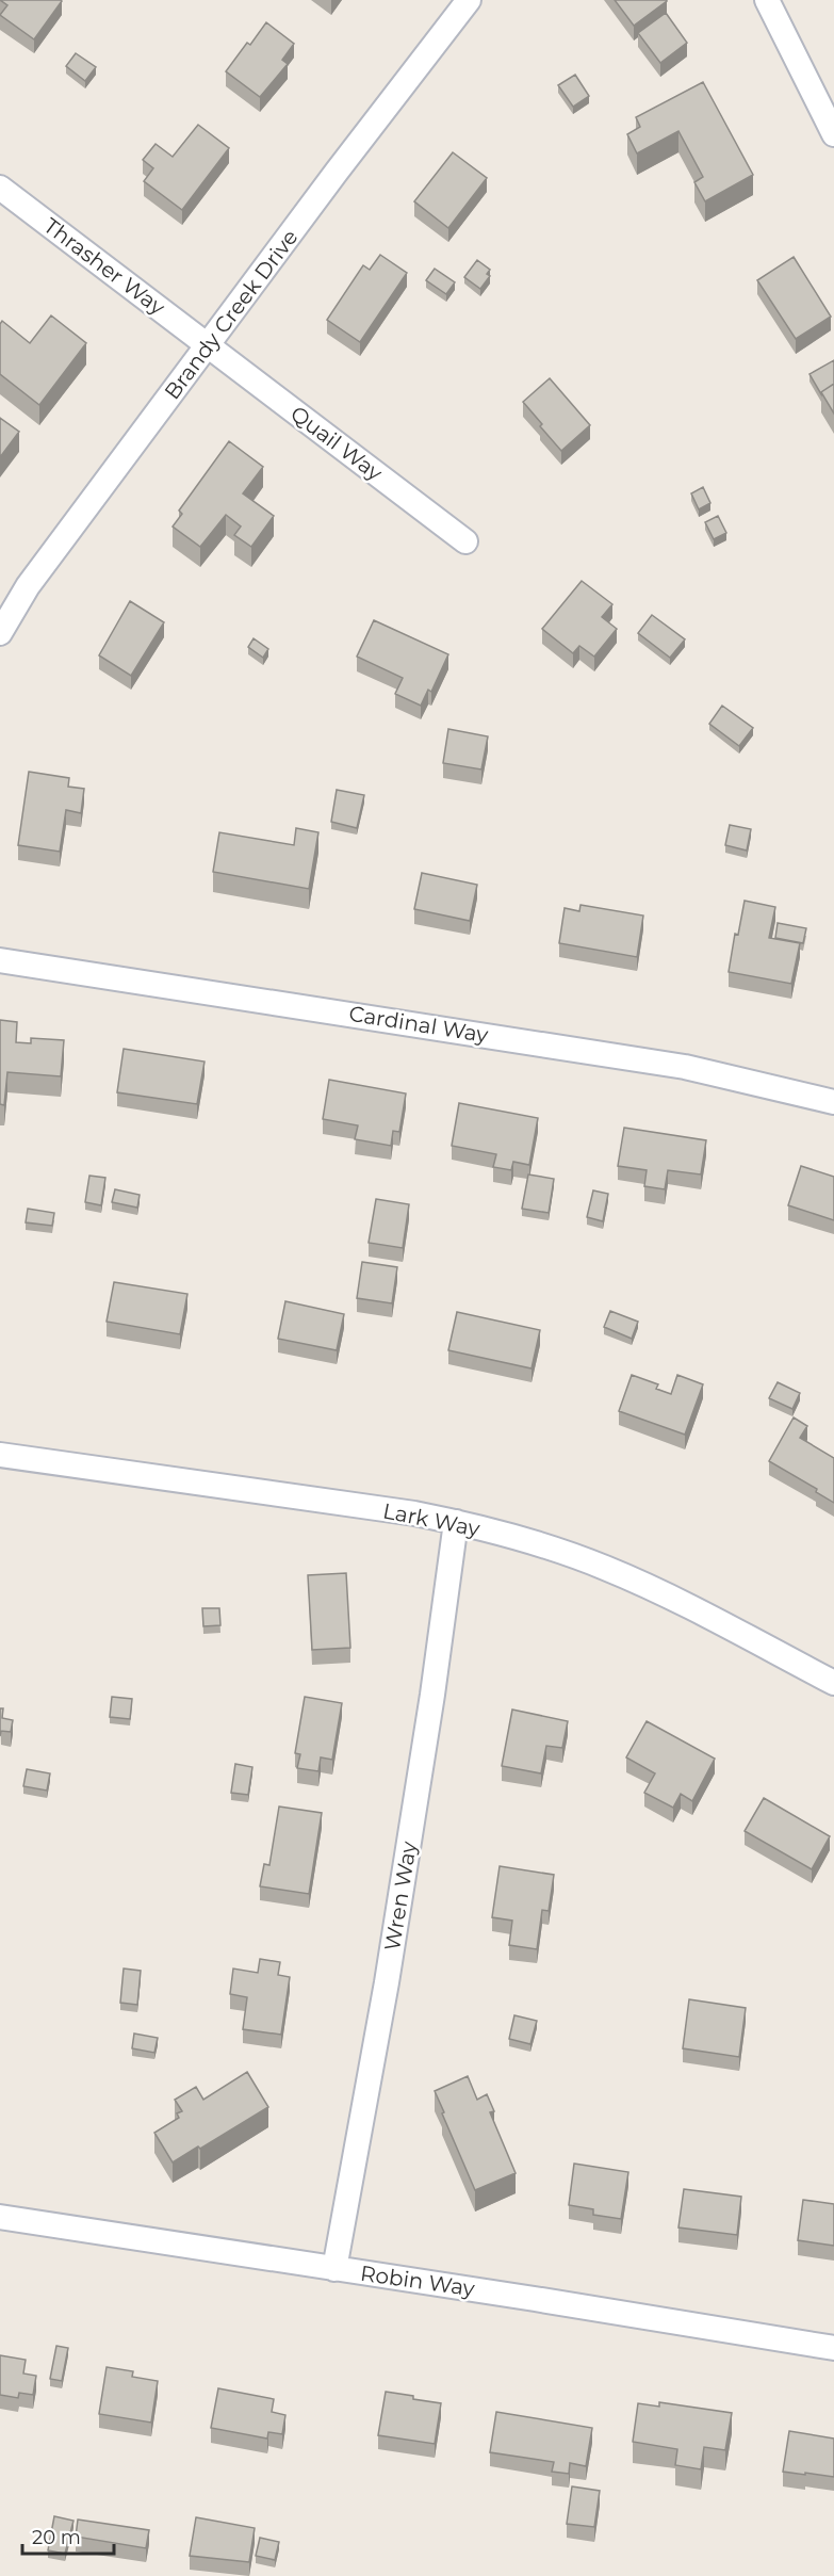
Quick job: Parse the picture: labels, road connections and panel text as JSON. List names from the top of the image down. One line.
{"streets":{"street":["Thrasher Way","Brandy Creek Drive","Quail Way","Cardinal Way","Lark Way","Wren Way","Robin Way"]},"crossings":[["Thrasher Way","Brandy Creek Drive"],["Thrasher Way","Quail Way"],["Brandy Creek Drive","Quail Way"],["Lark Way","Wren Way"],["Wren Way","Robin Way"]],"scale_bar":"20 m"}
